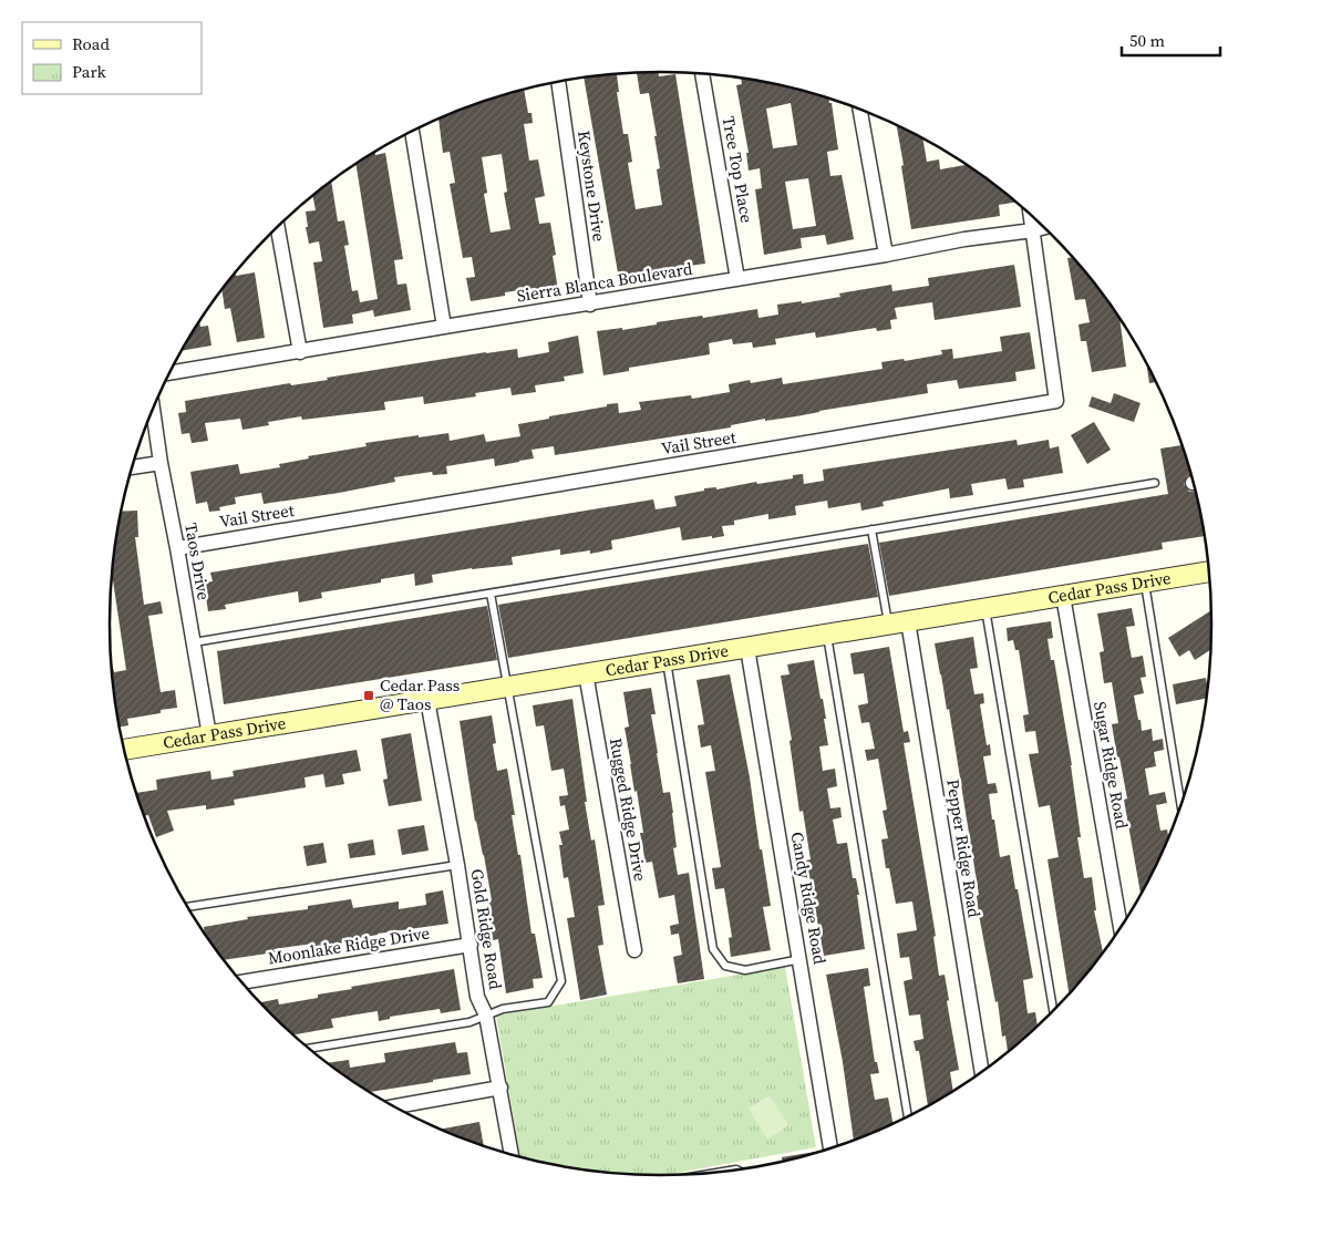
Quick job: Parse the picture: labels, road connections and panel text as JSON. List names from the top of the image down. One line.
{"streets":{"street":["Tree Top Place","Keystone Drive","Sierra Blanca Boulevard","Vail Street","Taos Drive","Cedar Pass Drive","Sugar Ridge Road","Rugged Ridge Drive","Pepper Ridge Road","Candy Ridge Road","Gold Ridge Road","Moonlake Ridge Drive"]},"crossings":[["Tree Top Place","Sierra Blanca Boulevard"],["Keystone Drive","Sierra Blanca Boulevard"],["Sierra Blanca Boulevard","Vail Street"],["Vail Street","Taos Drive"],["Taos Drive","Cedar Pass Drive"],["Cedar Pass Drive","Sugar Ridge Road"],["Cedar Pass Drive","Rugged Ridge Drive"],["Cedar Pass Drive","Pepper Ridge Road"],["Cedar Pass Drive","Candy Ridge Road"],["Cedar Pass Drive","Gold Ridge Road"],["Gold Ridge Road","Moonlake Ridge Drive"]],"places":{"transit":["Cedar Pass @ Taos"]},"legend":["Road","Park"],"scale_bar":"50 m"}
